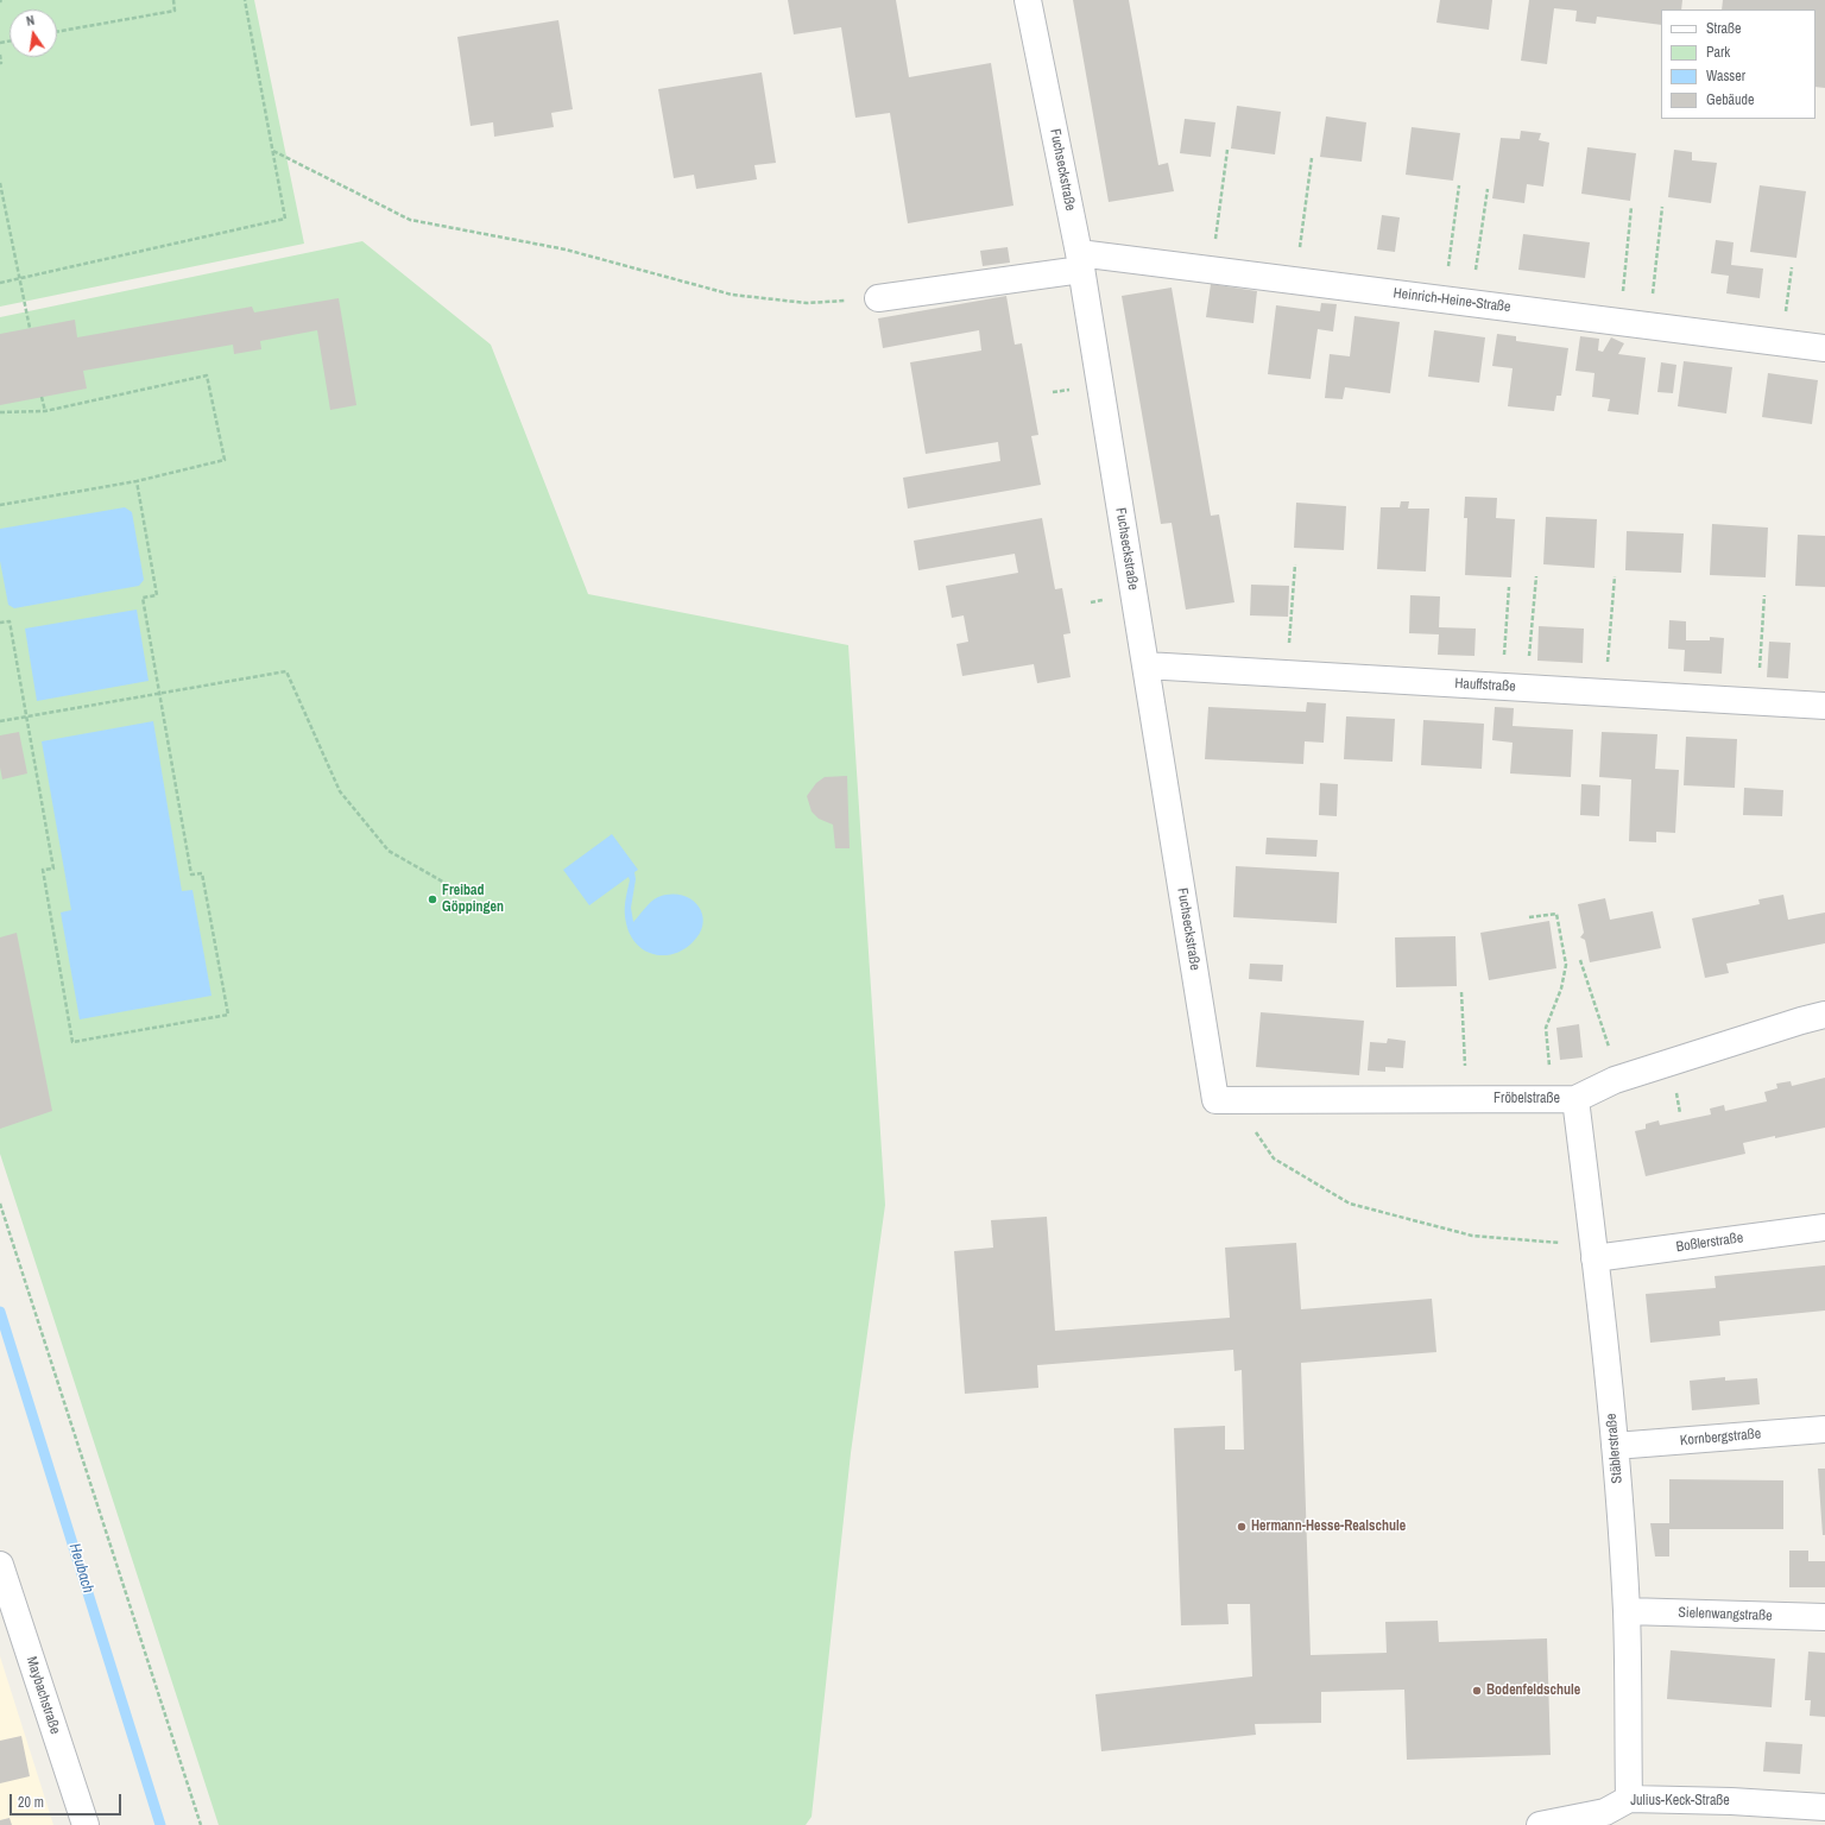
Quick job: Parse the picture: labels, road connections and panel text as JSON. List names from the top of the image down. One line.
{"streets":{"street":["Fuchseckstraße","Heinrich-Heine-Straße","Hauffstraße","Fröbelstraße","Boßlerstraße","Kornbergstraße","Stäblerstraße","Sielenwangstraße","Maybachstraße","Julius-Keck-Straße"]},"crossings":[["Fuchseckstraße","Heinrich-Heine-Straße"],["Fuchseckstraße","Hauffstraße"],["Fuchseckstraße","Fröbelstraße"],["Fröbelstraße","Stäblerstraße"],["Boßlerstraße","Stäblerstraße"],["Kornbergstraße","Stäblerstraße"],["Stäblerstraße","Sielenwangstraße"],["Stäblerstraße","Julius-Keck-Straße"]],"water":["Heubach"],"places":["Freibad Göppingen","Hermann-Hesse-Realschule","Bodenfeldschule"],"legend":["Straße","Park","Wasser","Gebäude"],"scale_bar":"20 m","north":"top"}
